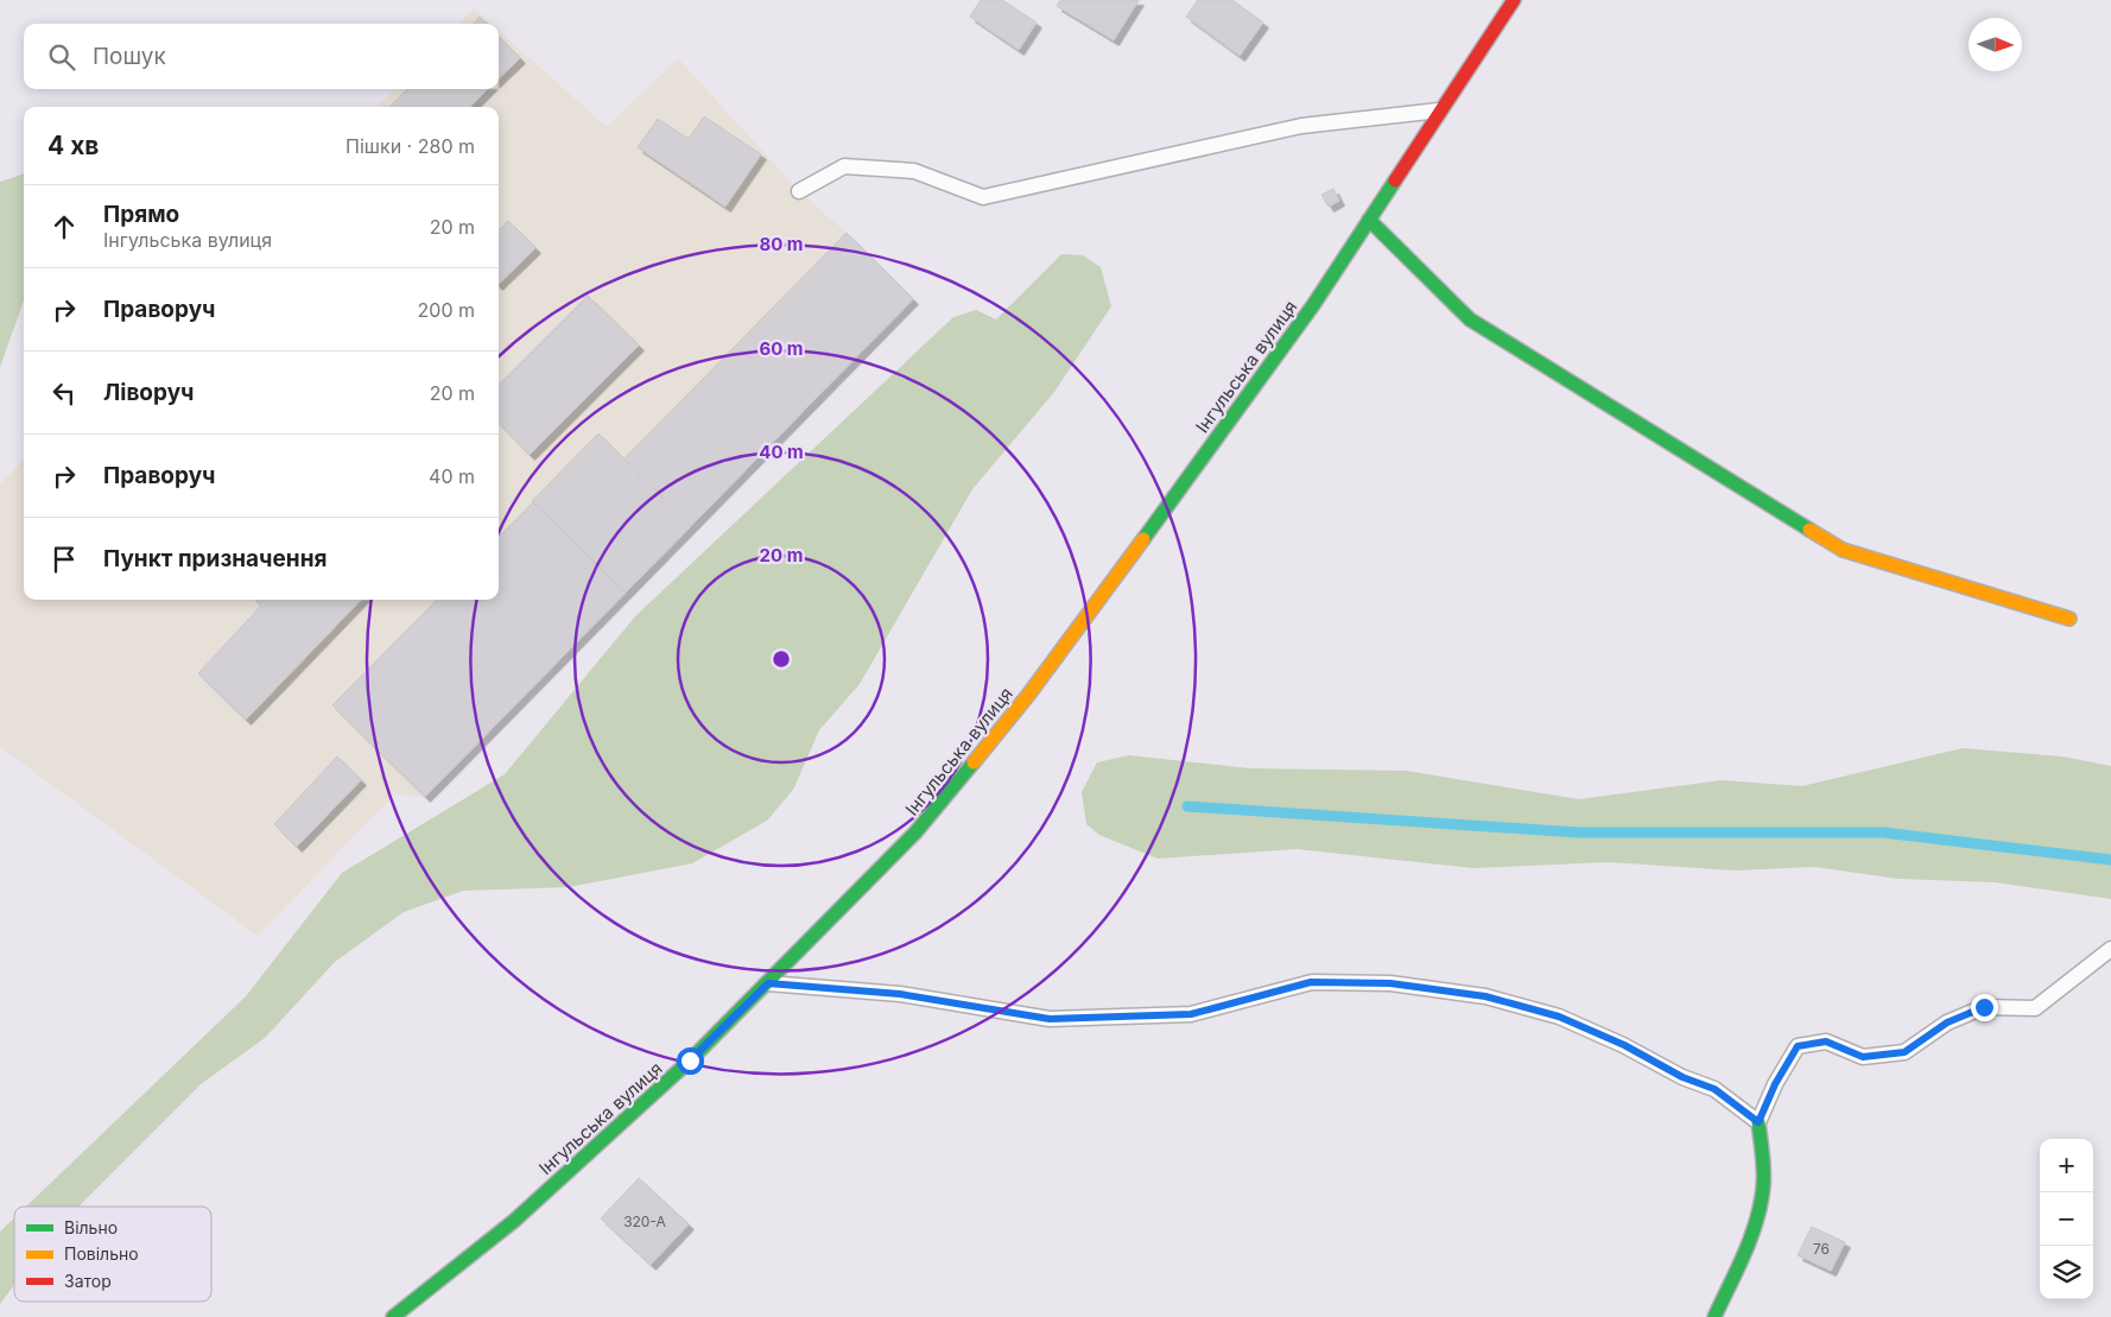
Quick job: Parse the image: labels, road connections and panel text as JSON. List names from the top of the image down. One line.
{"streets":{"street":["Інгульська вулиця"]},"house_numbers":["320-А","76"],"legend":["Вільно","Повільно","Затор"],"north":"right","page":{"search":"Пошук","heading":["4 хв","Пішки · 280 m"],"list":[["Прямо","Інгульська вулиця","20 m"],["Праворуч","200 m"],["Ліворуч","20 m"],["Праворуч","40 m"],"Пункт призначення"],"map_buttons":["+","−"]},"rings":["80 m","60 m","40 m","20 m"]}
